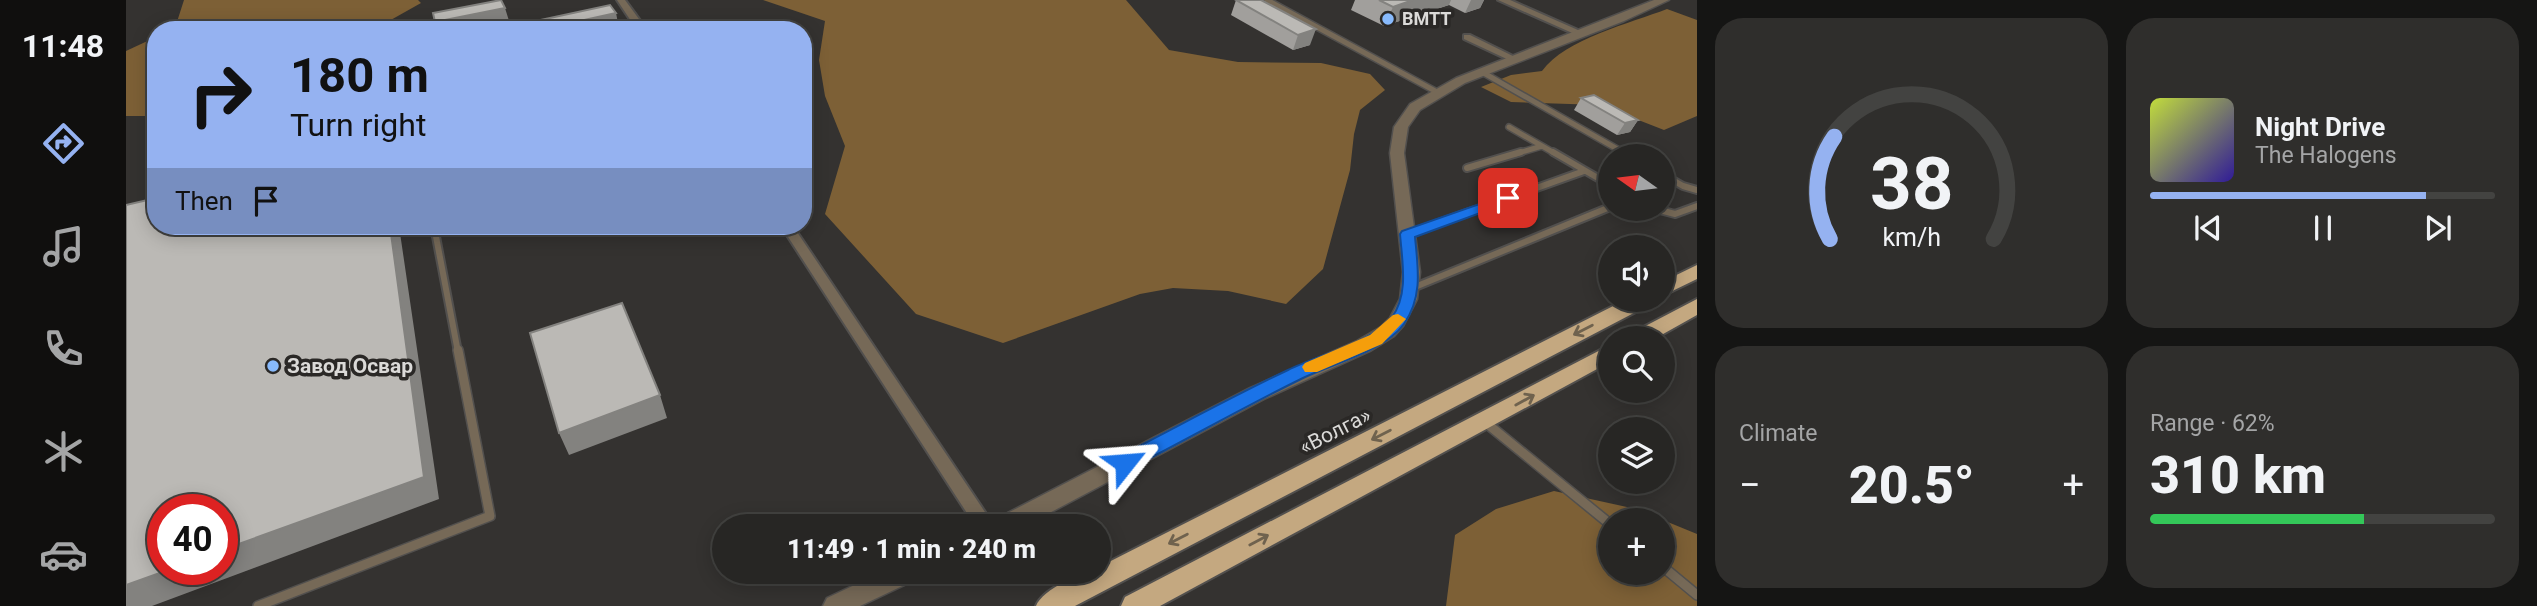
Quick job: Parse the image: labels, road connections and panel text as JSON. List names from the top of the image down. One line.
{"streets":{"highway":["«Волга»"]},"places":["ВМТТ","Завод Освар"],"north":"left","page":{"tabs":"11:48","turn":["180 m","Turn right"],"song":["Night Drive","The Halogens"],"map_buttons":"+","then":"Then","tile":["Climate",["Range · 62%","310 km"]],"heat":["−","20.5°","+"],"limit":"40","trip":"11:49 · 1 min · 240 m","gauge":["38","km/h"]}}
